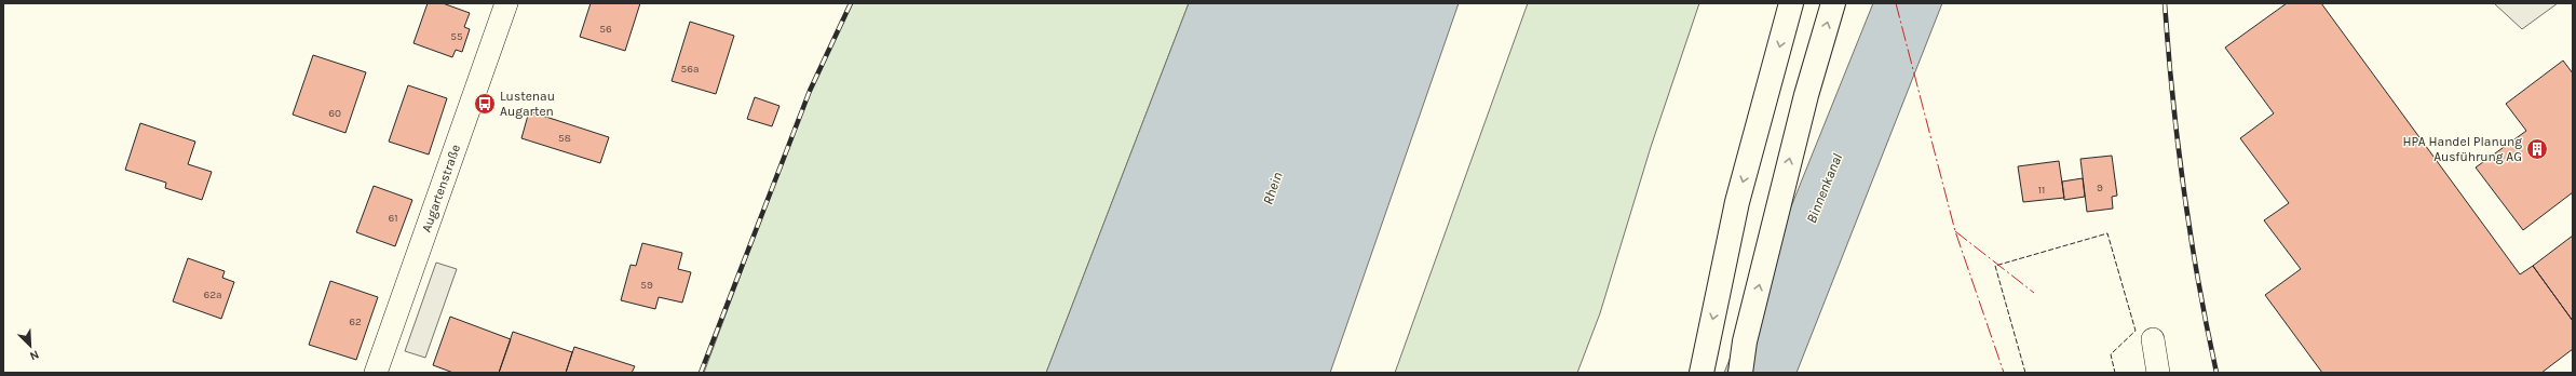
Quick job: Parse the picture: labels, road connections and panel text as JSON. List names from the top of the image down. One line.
{"streets":{"street":["Augartenstraße"]},"water":["Rhein","Binnenkanal"],"places":{"bus stop":["Lustenau Augarten"],"building":["HPA Handel Planung Ausführung AG"]},"house_numbers":["56","55","56a","60","58","9","11","61","59","62a","62"],"north":"bottom right"}
